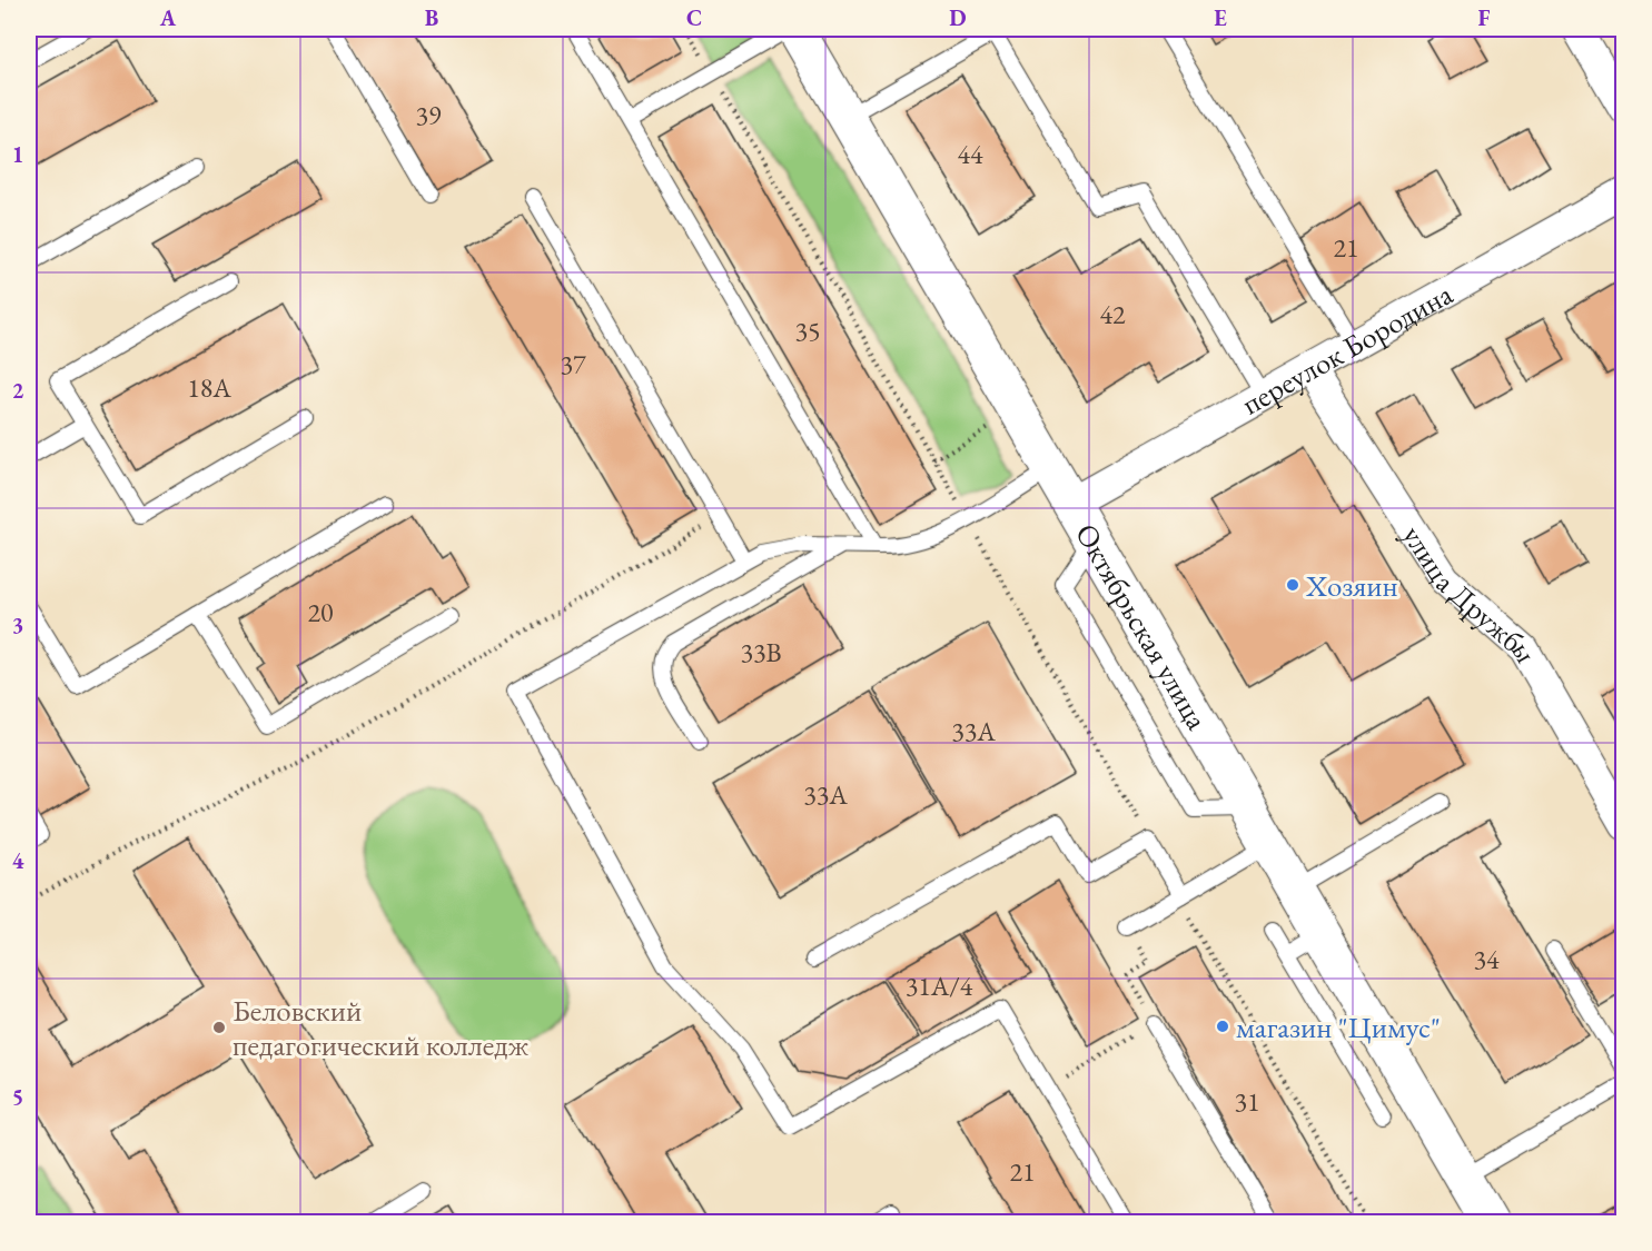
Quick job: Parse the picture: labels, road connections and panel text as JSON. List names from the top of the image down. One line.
{"streets":{"street":["переулок Бородина","улица Дружбы","Октябрьская улица"]},"crossings":[["переулок Бородина","улица Дружбы"],["переулок Бородина","Октябрьская улица"]],"places":["Хозяин","магазин \"Цимус\"","Беловский педагогический колледж"],"house_numbers":["39","44","21","42","35","37","18А","20","33В","33А","33А","34","31А/4","31","21"],"grid":{"columns":["A","B","C","D","E","F"],"rows":["1","2","3","4","5"]}}
